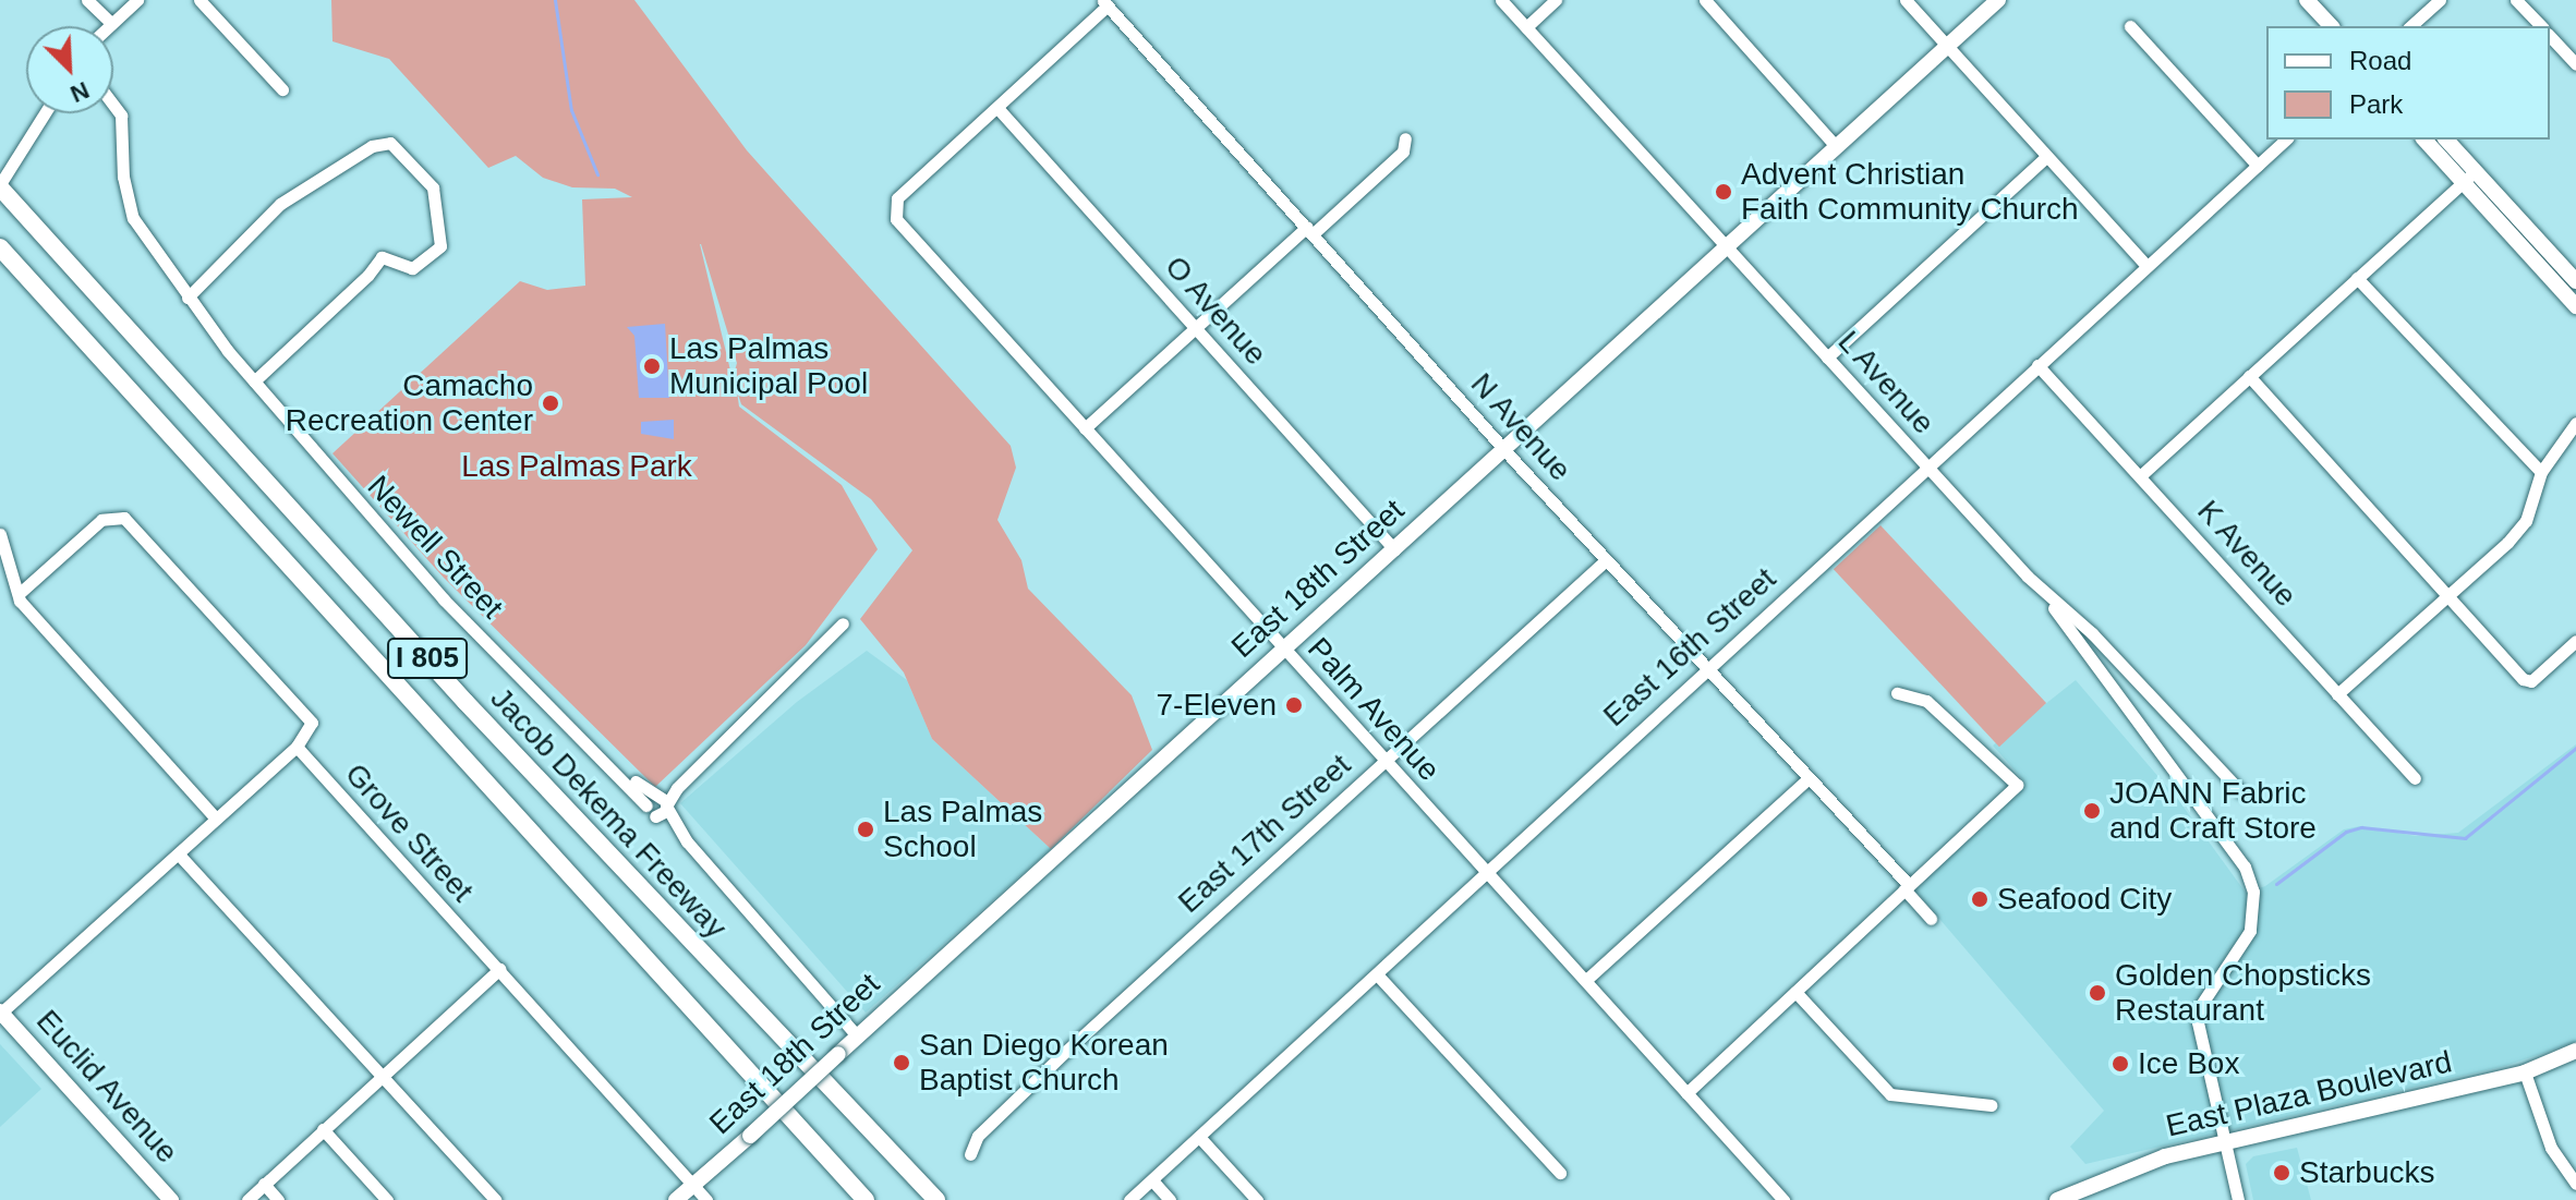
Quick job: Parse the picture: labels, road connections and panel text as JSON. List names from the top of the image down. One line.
{"streets":{"highway":["I 805","Jacob Dekema Freeway"],"main road":["East 18th Street","Euclid Avenue","East Plaza Boulevard"],"street":["O Avenue","L Avenue","N Avenue","Newell Street","K Avenue","East 16th Street","Palm Avenue","Grove Street","East 17th Street"]},"crossings":[["O Avenue","East 18th Street"],["O Avenue","Palm Avenue"],["L Avenue","East 18th Street"],["L Avenue","East 16th Street"],["N Avenue","East 18th Street"],["N Avenue","East 16th Street"],["N Avenue","East 17th Street"],["Newell Street","East 18th Street"],["K Avenue","East 16th Street"],["East 18th Street","Palm Avenue"],["East 18th Street","Grove Street"],["East 16th Street","Palm Avenue"],["Palm Avenue","East 17th Street"]],"parks":["Las Palmas Park"],"places":["Advent Christian Faith Community Church","Las Palmas Municipal Pool","Camacho Recreation Center","7-Eleven","JOANN Fabric and Craft Store","Las Palmas School","Seafood City","Golden Chopsticks Restaurant","San Diego Korean Baptist Church","Ice Box","Starbucks"],"legend":["Road","Park"],"north":"bottom right"}
